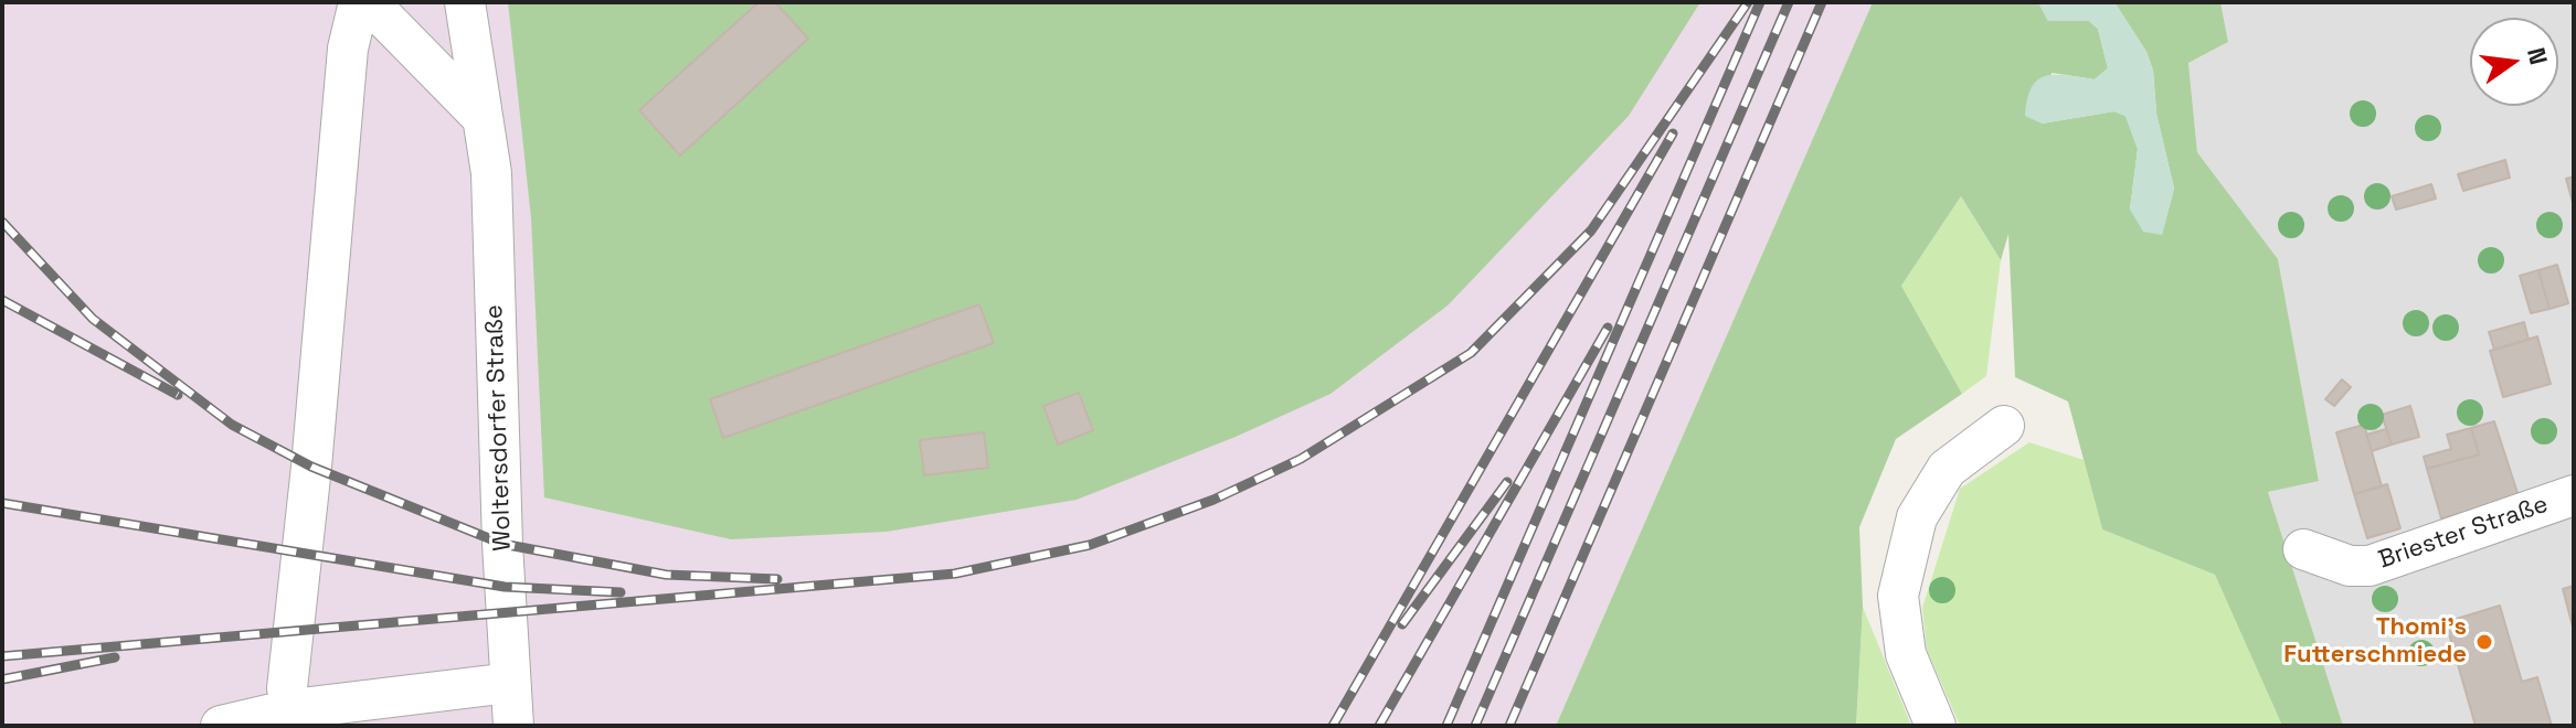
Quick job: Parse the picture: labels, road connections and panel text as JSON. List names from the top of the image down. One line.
{"streets":{"street":["Woltersdorfer Straße","Briester Straße"]},"places":["Thomi's Futterschmiede"],"north":"right"}
